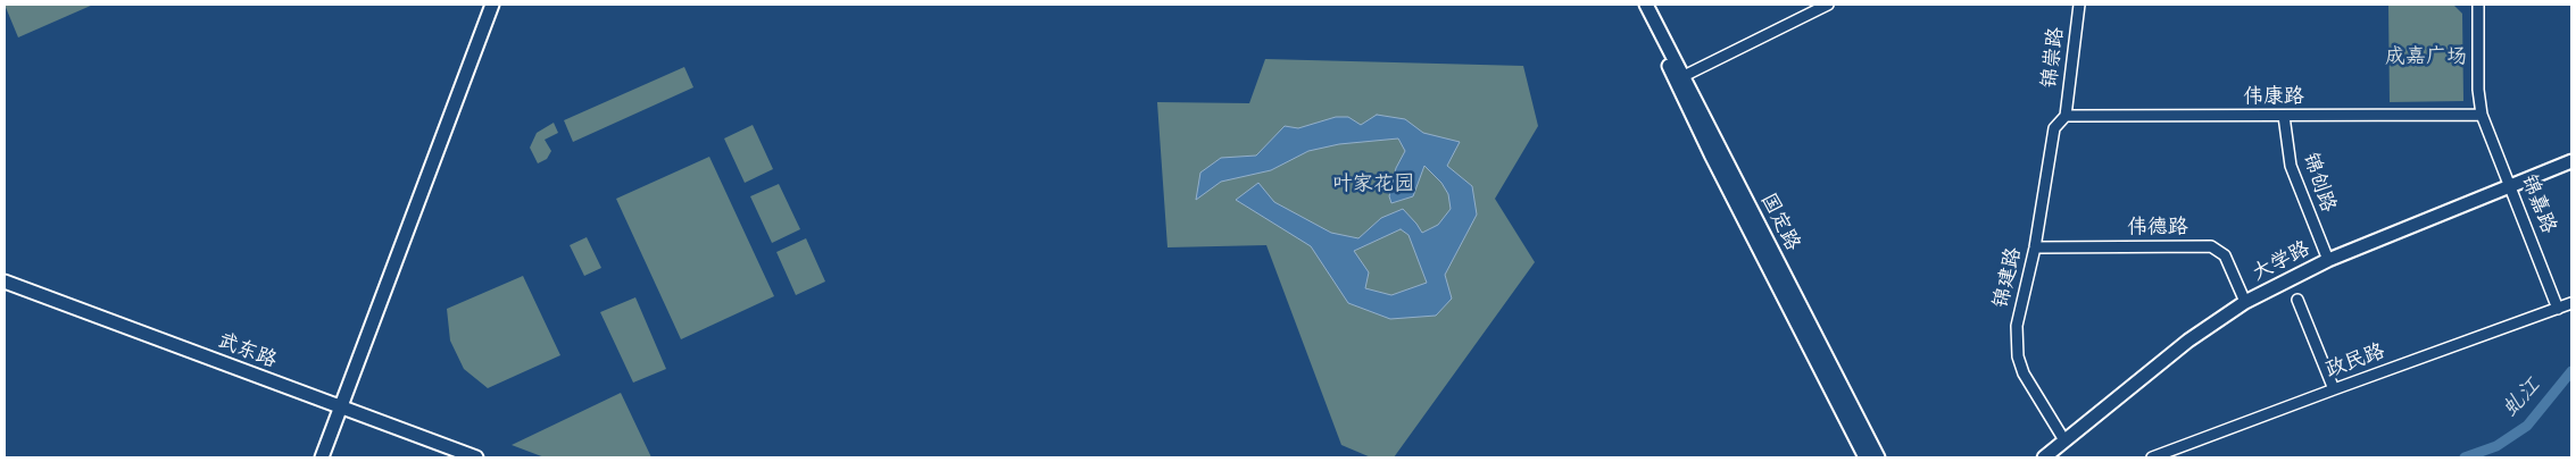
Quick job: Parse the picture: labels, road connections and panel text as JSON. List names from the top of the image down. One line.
{"streets":{"street":["锦崇路","伟康路","锦创路","锦嘉路","国定路","伟德路","大学路","锦建路","武东路","政民路"]},"crossings":[["锦崇路","伟康路"],["锦崇路","锦建路"],["伟康路","锦创路"],["伟康路","锦嘉路"],["伟康路","锦建路"],["锦创路","大学路"],["锦嘉路","大学路"],["锦嘉路","政民路"],["伟德路","大学路"],["伟德路","锦建路"],["大学路","锦建路"]],"water":["虬江"],"parks":["成嘉广场","叶家花园"]}
